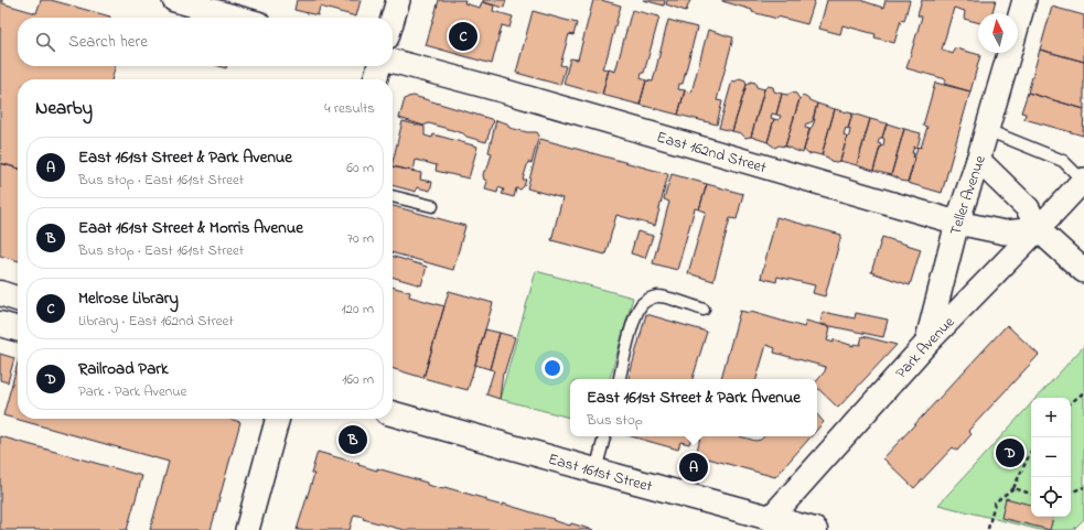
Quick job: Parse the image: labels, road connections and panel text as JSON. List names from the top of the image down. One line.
{"streets":{"main road":["East 161st Street"],"street":["East 162nd Street","Teller Avenue","Park Avenue"]},"crossings":[["East 162nd Street","Teller Avenue"],["East 162nd Street","Park Avenue"],["Teller Avenue","Park Avenue"],["Park Avenue","East 161st Street"]],"north":"top","page":{"search":"Search here","pins":["C","B","D","A"],"heading":["Nearby","4 results"],"list":[{"mark":"A","name":"East 161st Street & Park Avenue","note":"Bus stop · East 161st Street","value":"60 m"},{"mark":"B","name":"Eaat 161st Street & Morris Avenue","note":"Bus stop · East 161st Street","value":"70 m"},{"mark":"C","name":"Melrose Library","note":"Library · East 162nd Street","value":"120 m"},{"mark":"D","name":"Railroad Park","note":"Park · Park Avenue","value":"160 m"}],"popup":["East 161st Street & Park Avenue","Bus stop"],"map_buttons":["+","−"]}}
